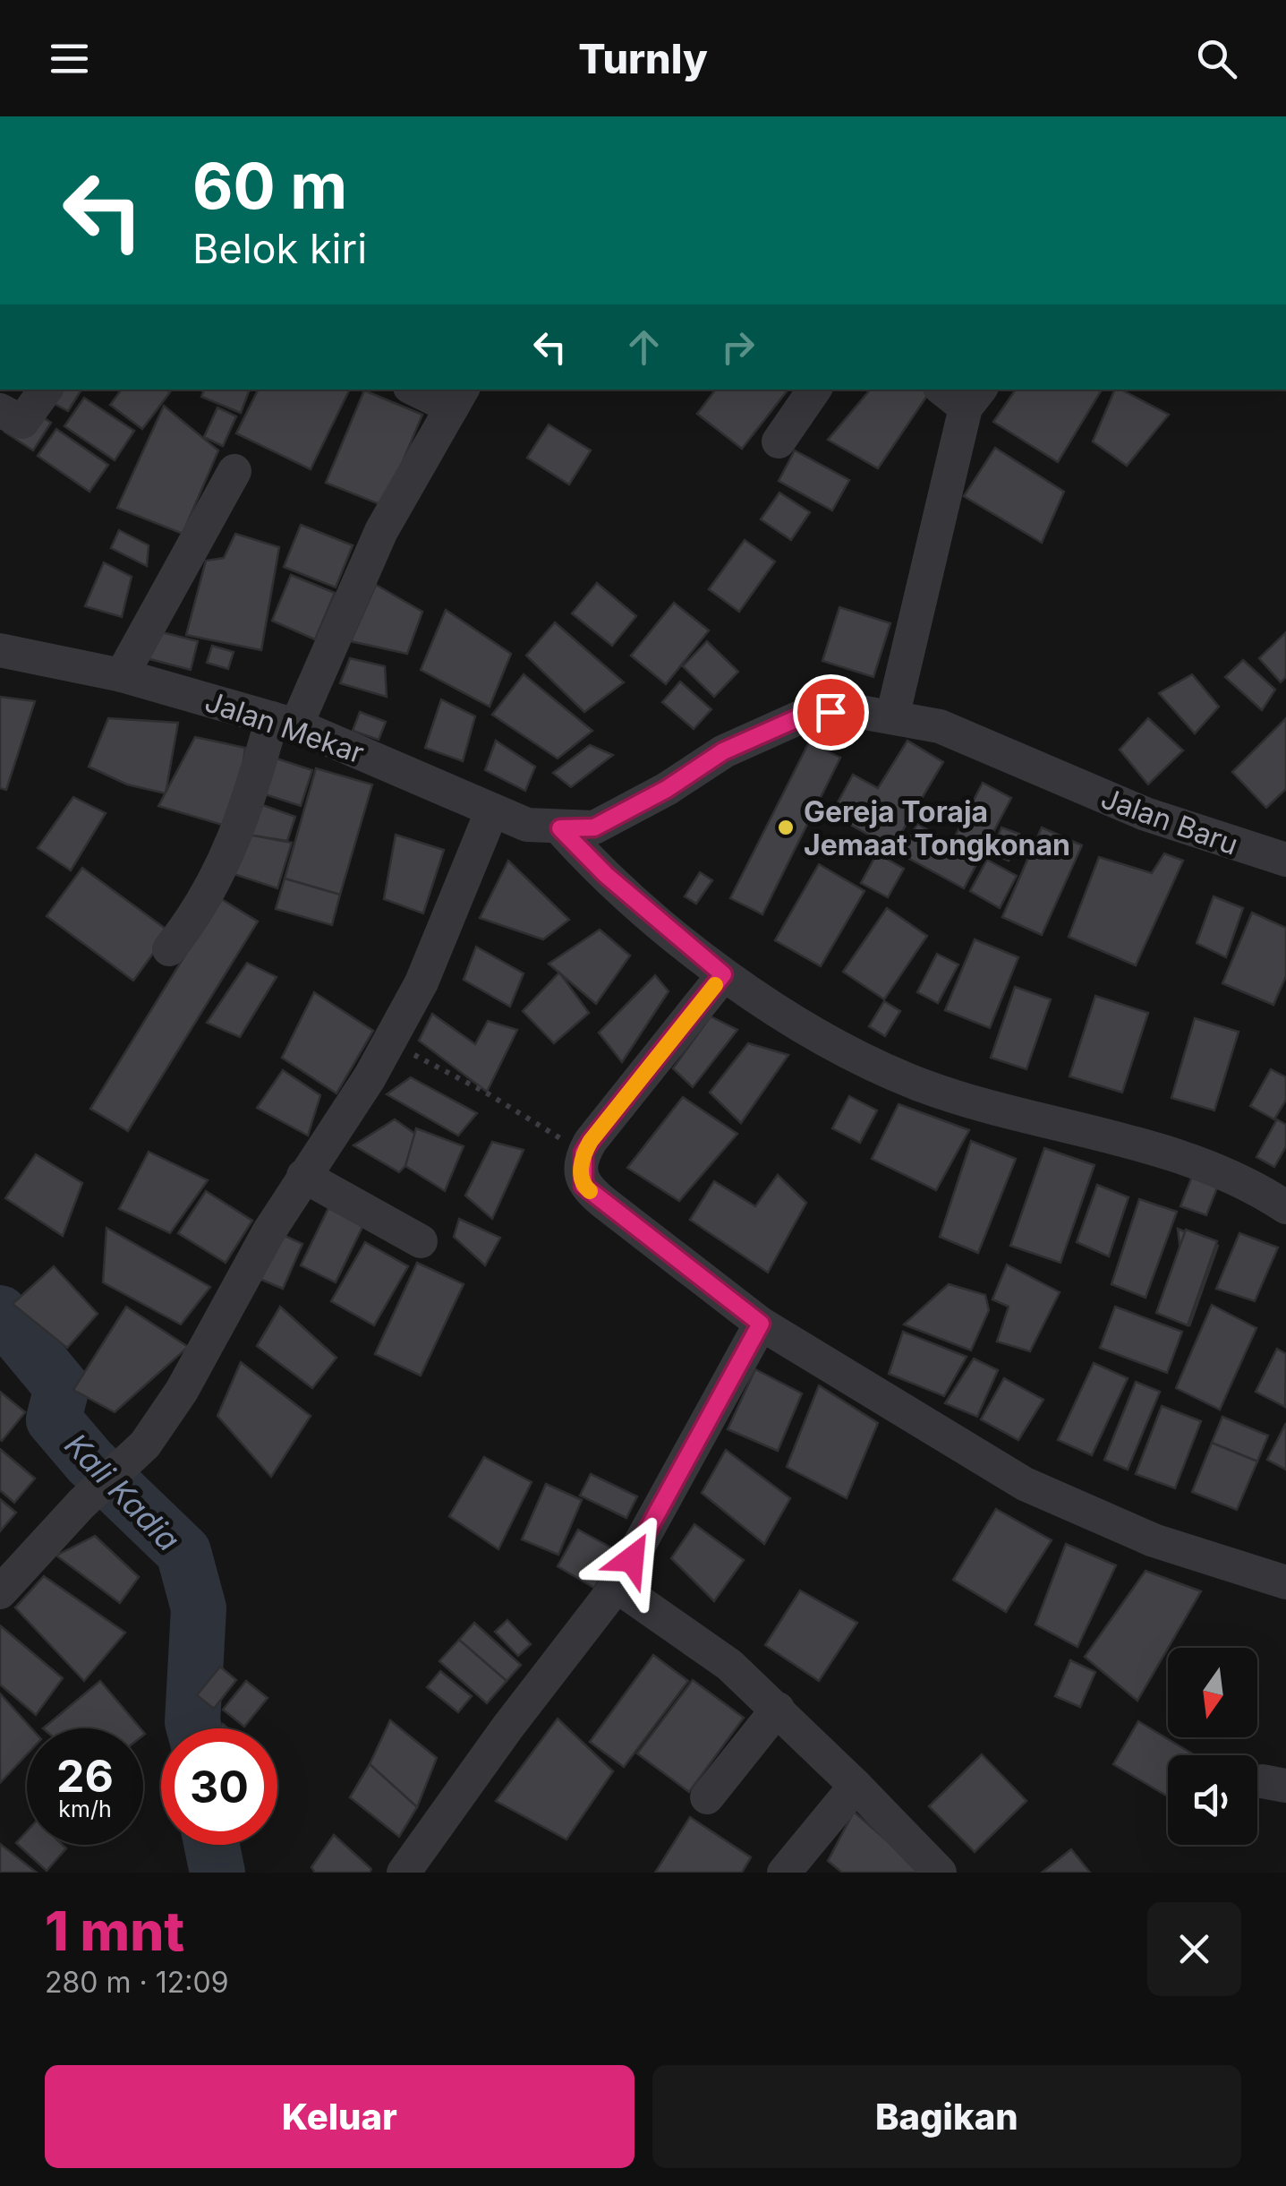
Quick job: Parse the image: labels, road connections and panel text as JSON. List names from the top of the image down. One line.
{"streets":{"street":["Jalan Mekar","Jalan Baru"]},"crossings":[["Jalan Mekar","Jalan Baru"]],"water":["Kali Kadia"],"places":["Gereja Toraja Jemaat Tongkonan"],"north":"bottom","page":{"header":"Turnly","turn":["60 m","Belok kiri"],"speed":"26 km/h","limit":"30","heading":["1 mnt","280 m · 12:09"],"buttons":["Keluar","Bagikan"]}}
